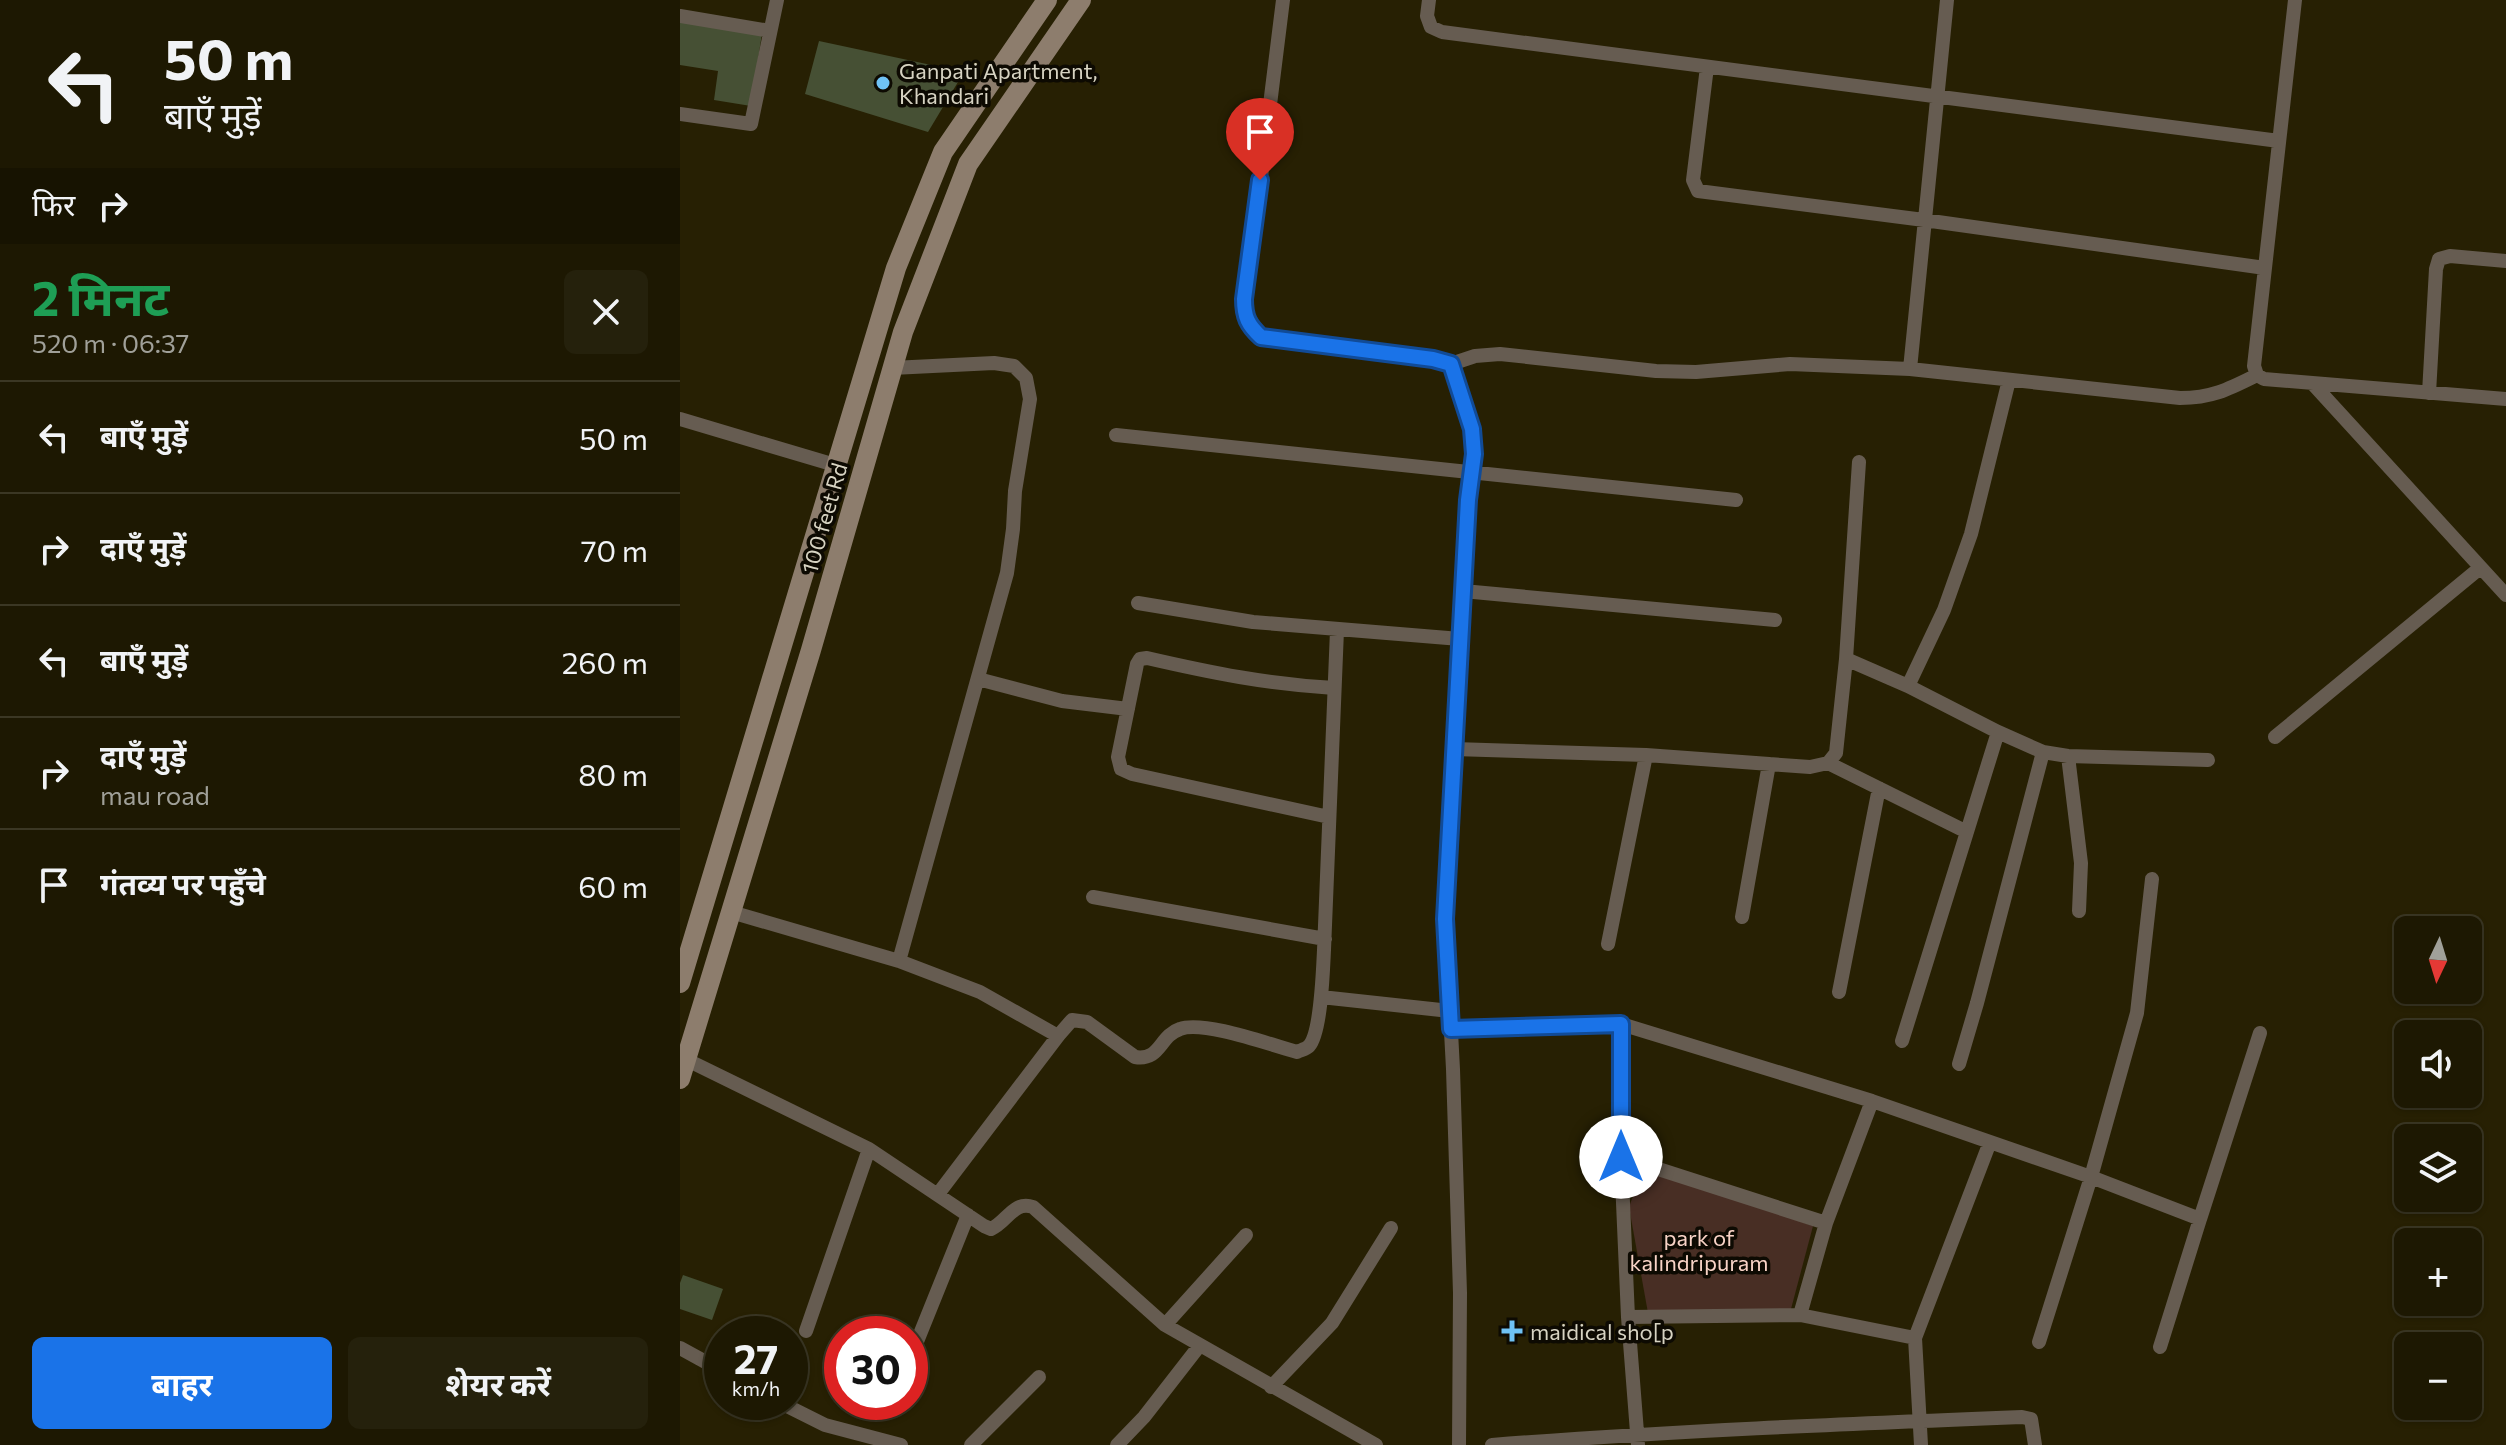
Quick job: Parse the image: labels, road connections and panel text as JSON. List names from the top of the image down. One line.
{"streets":{"main road":["100 feet Rd"]},"parks":["park of kalindripuram"],"places":{"other":["Ganpati Apartment, Khandari"],"health":["maidical sho[p"]},"north":"bottom","page":{"turn":["50 m","बाएँ मुड़ें"],"then":"फिर","heading":["2 मिनट","520 m · 06:37"],"list":[{"name":"बाएँ मुड़ें","value":"50 m"},{"name":"दाएँ मुड़ें","value":"70 m"},{"name":"बाएँ मुड़ें","value":"260 m"},{"name":"दाएँ मुड़ें","note":"mau road","value":"80 m"},{"name":"गंतव्य पर पहुँचे","value":"60 m"}],"map_buttons":["+","−"],"speed":"27 km/h","limit":"30","buttons":["बाहर","शेयर करें"]}}
